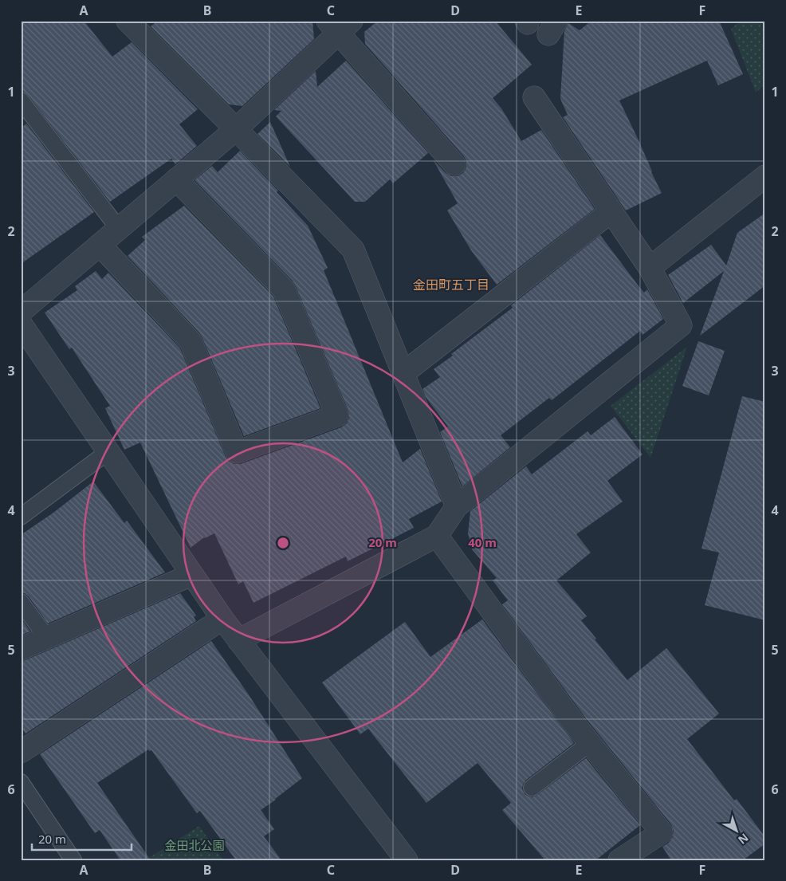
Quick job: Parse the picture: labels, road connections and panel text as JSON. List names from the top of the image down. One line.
{"districts":["金田町五丁目"],"parks":["金田北公園"],"scale_bar":"20 m","north":"bottom right","grid":{"columns":["A","B","C","D","E","F"],"rows":["1","2","3","4","5","6"]},"rings":["20 m","40 m"]}
